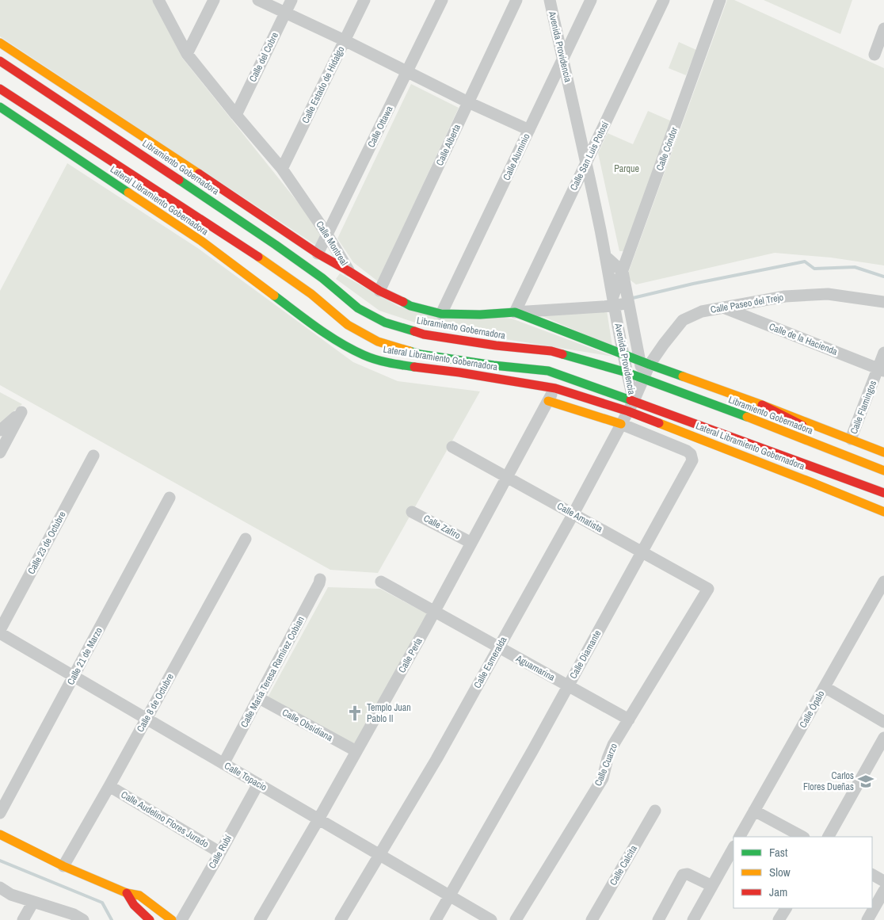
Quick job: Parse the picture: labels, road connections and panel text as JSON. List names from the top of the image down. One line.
{"streets":{"main road":["Libramiento Gobernadora","Lateral Libramiento Gobernadora","Calle Montreal"],"street":["Avenida Providencia","Calle del Cobre","Calle Estado de Hidalgo","Calle Ottawa","Calle Alberta","Calle Cóndor","Calle San Luis Potosí","Calle Aluminio","Calle Paseo del Trejo","Calle de la Hacienda","Calle Flamingos","Calle Amatista","Calle Zafiro","Calle 23 de Octubre","Calle Diamante","Calle Perla","Calle 21 de Marzo","Calle Esmeralda","Aguamarina","Calle María Teresa Ramírez Cobian","Calle 8 de Octubre","Calle Ópalo","Calle Obsidiana","Calle Cuarzo","Calle Topacio","Calle Audelino Flores Jurado","Calle Rubí","Calle Calcita"]},"crossings":[["Avenida Providencia","Calle Cóndor"],["Avenida Providencia","Calle San Luis Potosí"],["Avenida Providencia","Calle Aluminio"],["Avenida Providencia","Libramiento Gobernadora"],["Avenida Providencia","Lateral Libramiento Gobernadora"],["Avenida Providencia","Calle Montreal"],["Avenida Providencia","Calle Paseo del Trejo"],["Avenida Providencia","Calle Esmeralda"],["Calle del Cobre","Calle Montreal"],["Calle Estado de Hidalgo","Calle Montreal"],["Calle Ottawa","Calle Montreal"],["Calle Alberta","Calle Montreal"],["Calle Cóndor","Calle Montreal"],["Calle San Luis Potosí","Calle Montreal"],["Calle Aluminio","Calle Montreal"],["Libramiento Gobernadora","Calle Paseo del Trejo"],["Lateral Libramiento Gobernadora","Calle Perla"],["Lateral Libramiento Gobernadora","Calle Esmeralda"],["Calle Paseo del Trejo","Calle de la Hacienda"],["Calle de la Hacienda","Calle Flamingos"],["Calle Amatista","Calle Diamante"],["Calle Amatista","Calle Perla"],["Calle Amatista","Calle Esmeralda"],["Calle Amatista","Calle Cuarzo"],["Calle Zafiro","Calle Perla"],["Calle Diamante","Calle Esmeralda"],["Calle Diamante","Aguamarina"],["Calle Diamante","Calle Topacio"],["Calle Perla","Aguamarina"],["Calle Perla","Calle Obsidiana"],["Calle Perla","Calle Topacio"],["Calle 21 de Marzo","Calle Topacio"],["Calle Esmeralda","Aguamarina"],["Calle Esmeralda","Calle Topacio"],["Aguamarina","Calle Cuarzo"],["Calle María Teresa Ramírez Cobian","Calle Obsidiana"],["Calle María Teresa Ramírez Cobian","Calle Topacio"],["Calle 8 de Octubre","Calle Topacio"],["Calle 8 de Octubre","Calle Audelino Flores Jurado"],["Calle Topacio","Calle Rubí"],["Calle Audelino Flores Jurado","Calle Rubí"]],"parks":["Parque"],"places":{"church":["Templo Juan Pablo II"],"school or university":["Carlos Flores Dueñas"]},"legend":["Fast","Slow","Jam"]}
